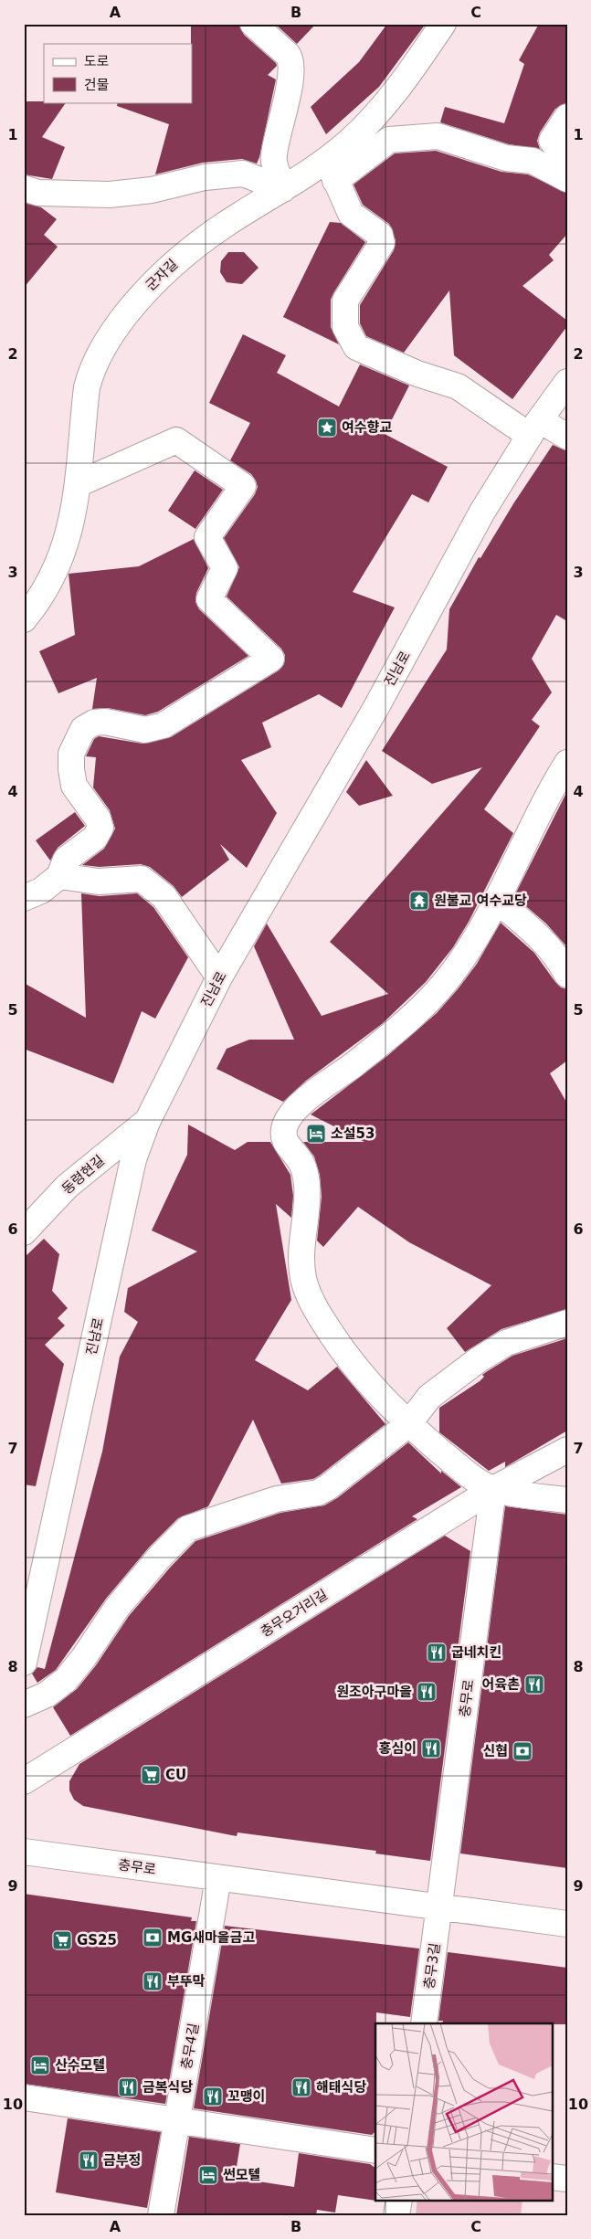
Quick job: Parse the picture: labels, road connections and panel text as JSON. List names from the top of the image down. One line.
{"streets":{"street":["군자길","진남로","동령현길","충무오거리길","충무로","충무3길","충무4길"]},"crossings":[["진남로","동령현길"],["충무오거리길","충무로"],["충무로","충무3길"],["충무로","충무4길"]],"places":{"place":["여수향교"],"temple":["원불교 여수교당"],"hotel":["소설53","산수모텔","썬모텔"],"restaurant":["굽네치킨","어육촌","원조아구마을","홍심이","부뚜막","금복식당","해태식당","꼬맹이","금부정"],"bank":["신협","MG새마을금고"],"supermarket":["CU","GS25"]},"legend":["도로","건물"],"grid":{"columns":["A","B","C"],"rows":["1","2","3","4","5","6","7","8","9","10"]}}
